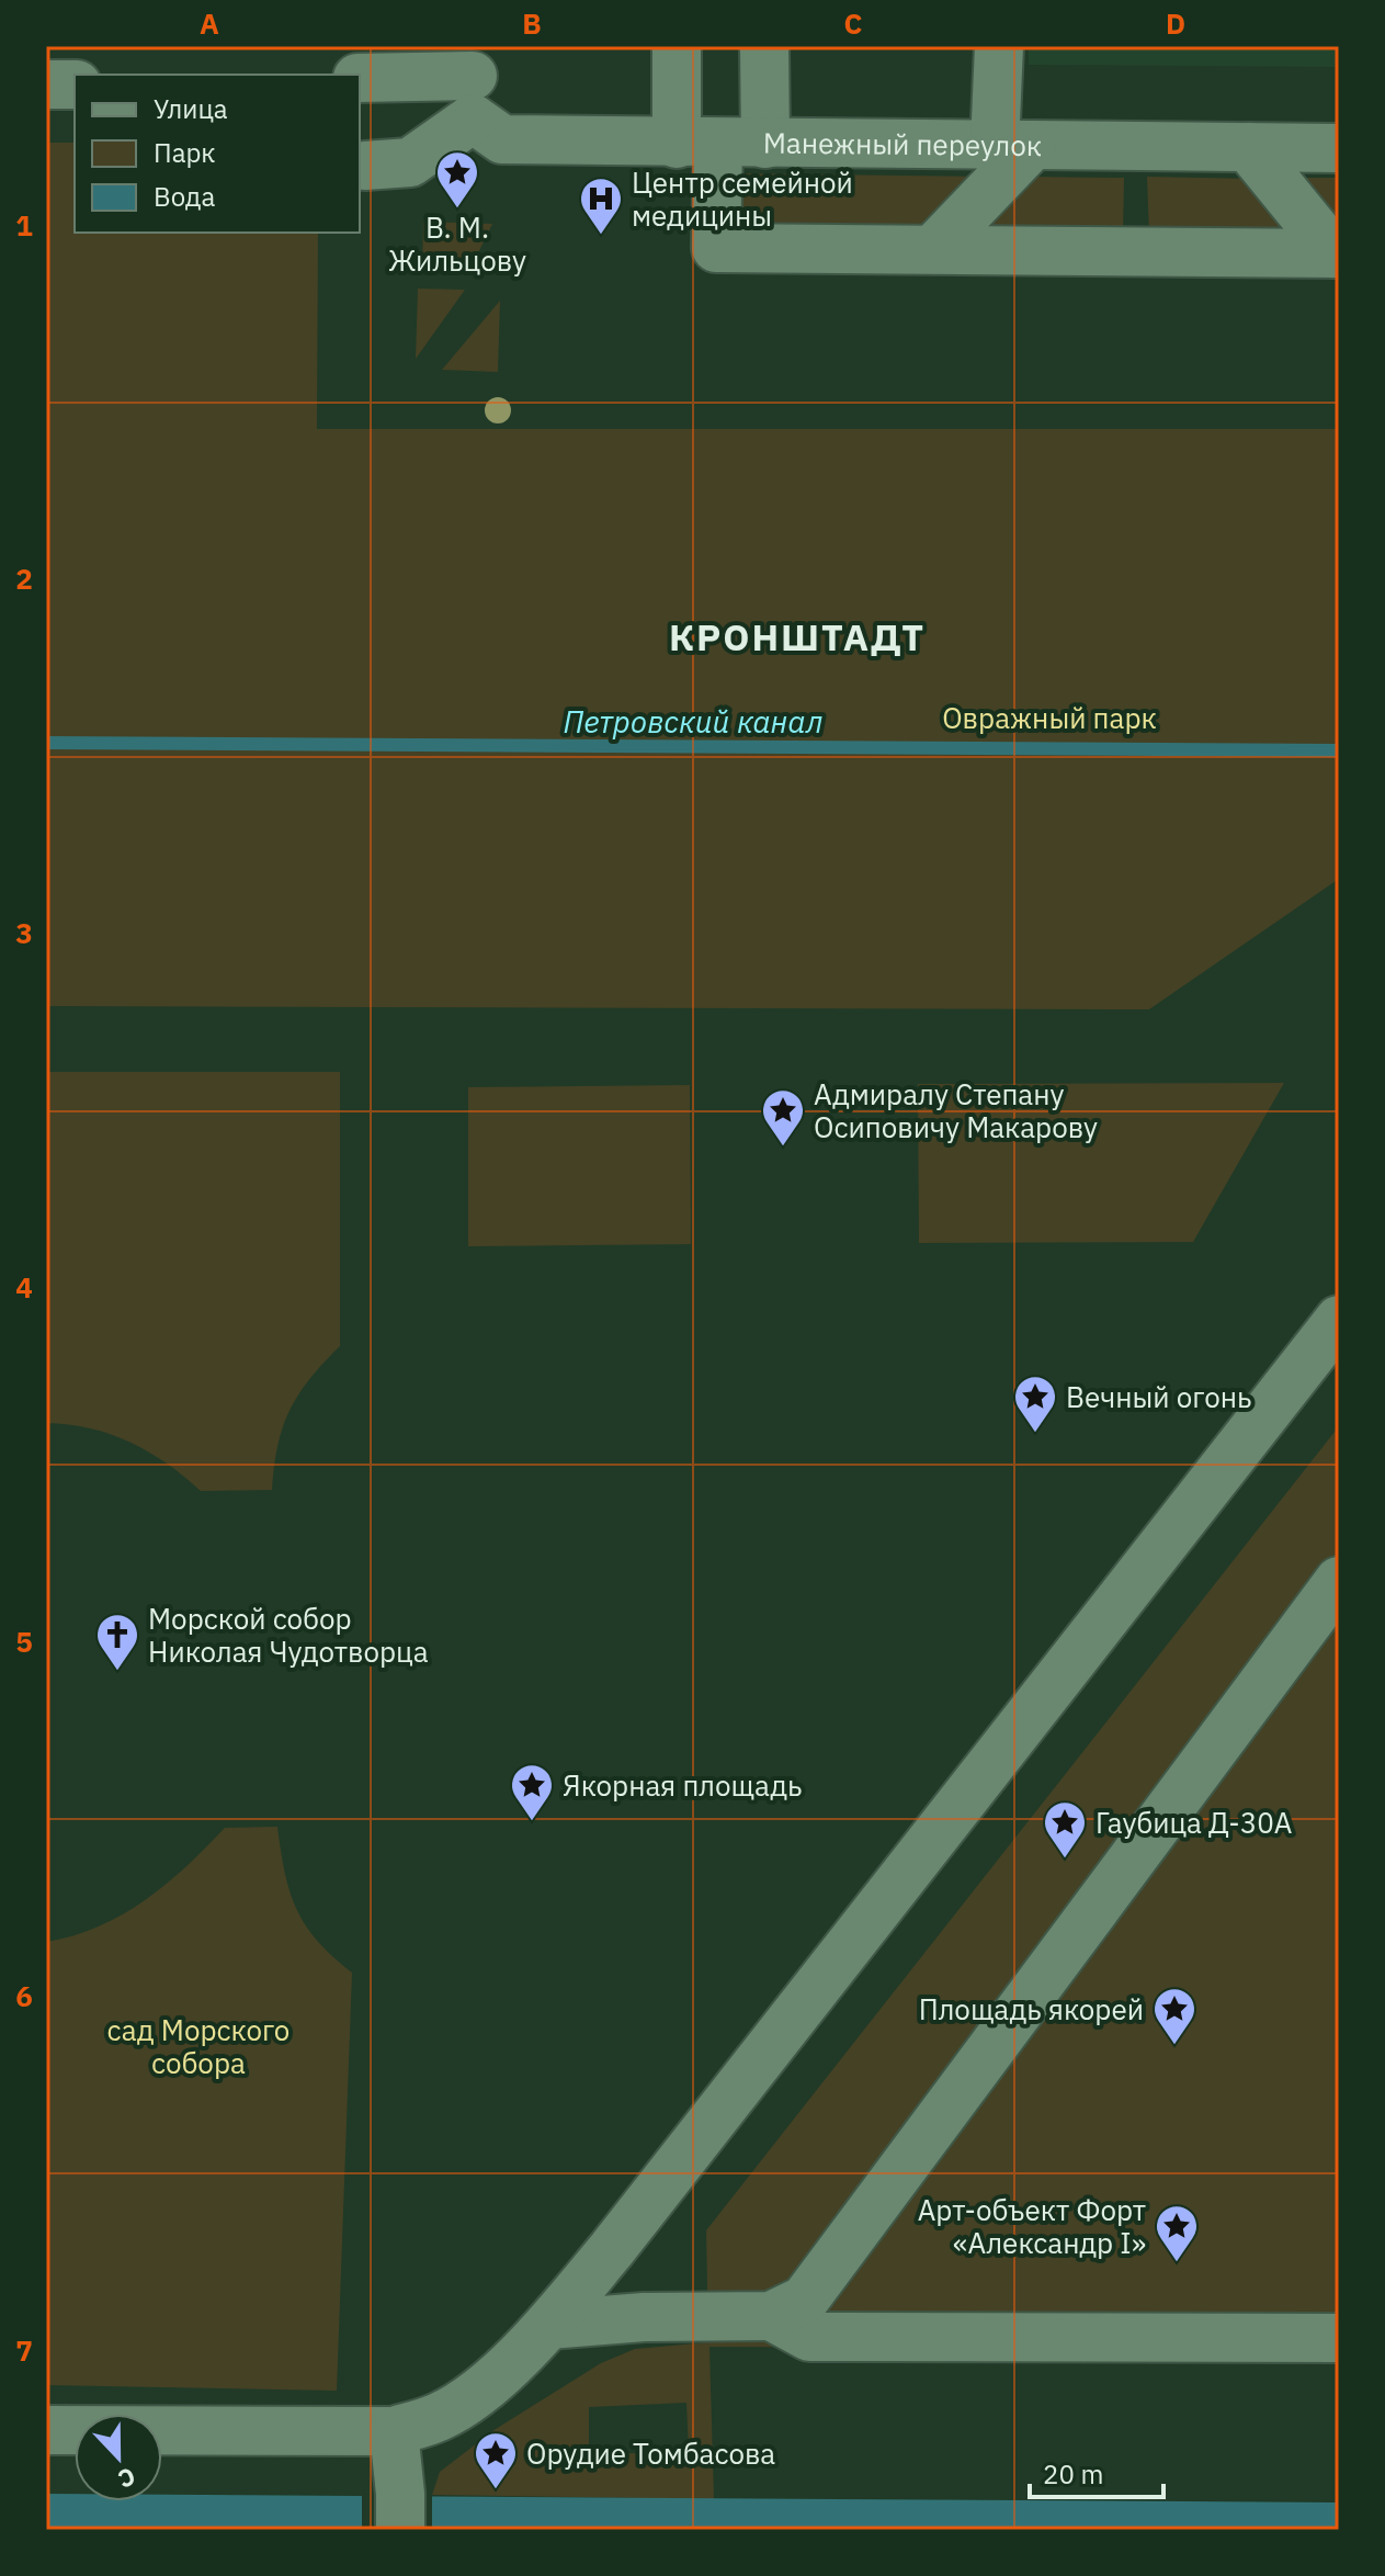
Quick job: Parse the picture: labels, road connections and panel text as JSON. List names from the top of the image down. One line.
{"streets":{"street":["Манежный переулок"]},"districts":["КРОНШТАДТ"],"water":["Петровский канал"],"parks":["Овражный парк","сад Морского собора"],"places":{"place":["В. М. Жильцову","Адмиралу Степану Осиповичу Макарову","Вечный огонь","Якорная площадь","Гаубица Д-30А","Площадь якорей","Арт-объект Форт «Александр I»","Орудие Томбасова"],"hospital":["Центр семейной медицины"],"church":["Морской собор Николая Чудотворца"]},"legend":["Улица","Парк","Вода"],"scale_bar":"20 m","north":"bottom","grid":{"columns":["A","B","C","D"],"rows":["1","2","3","4","5","6","7"]}}
